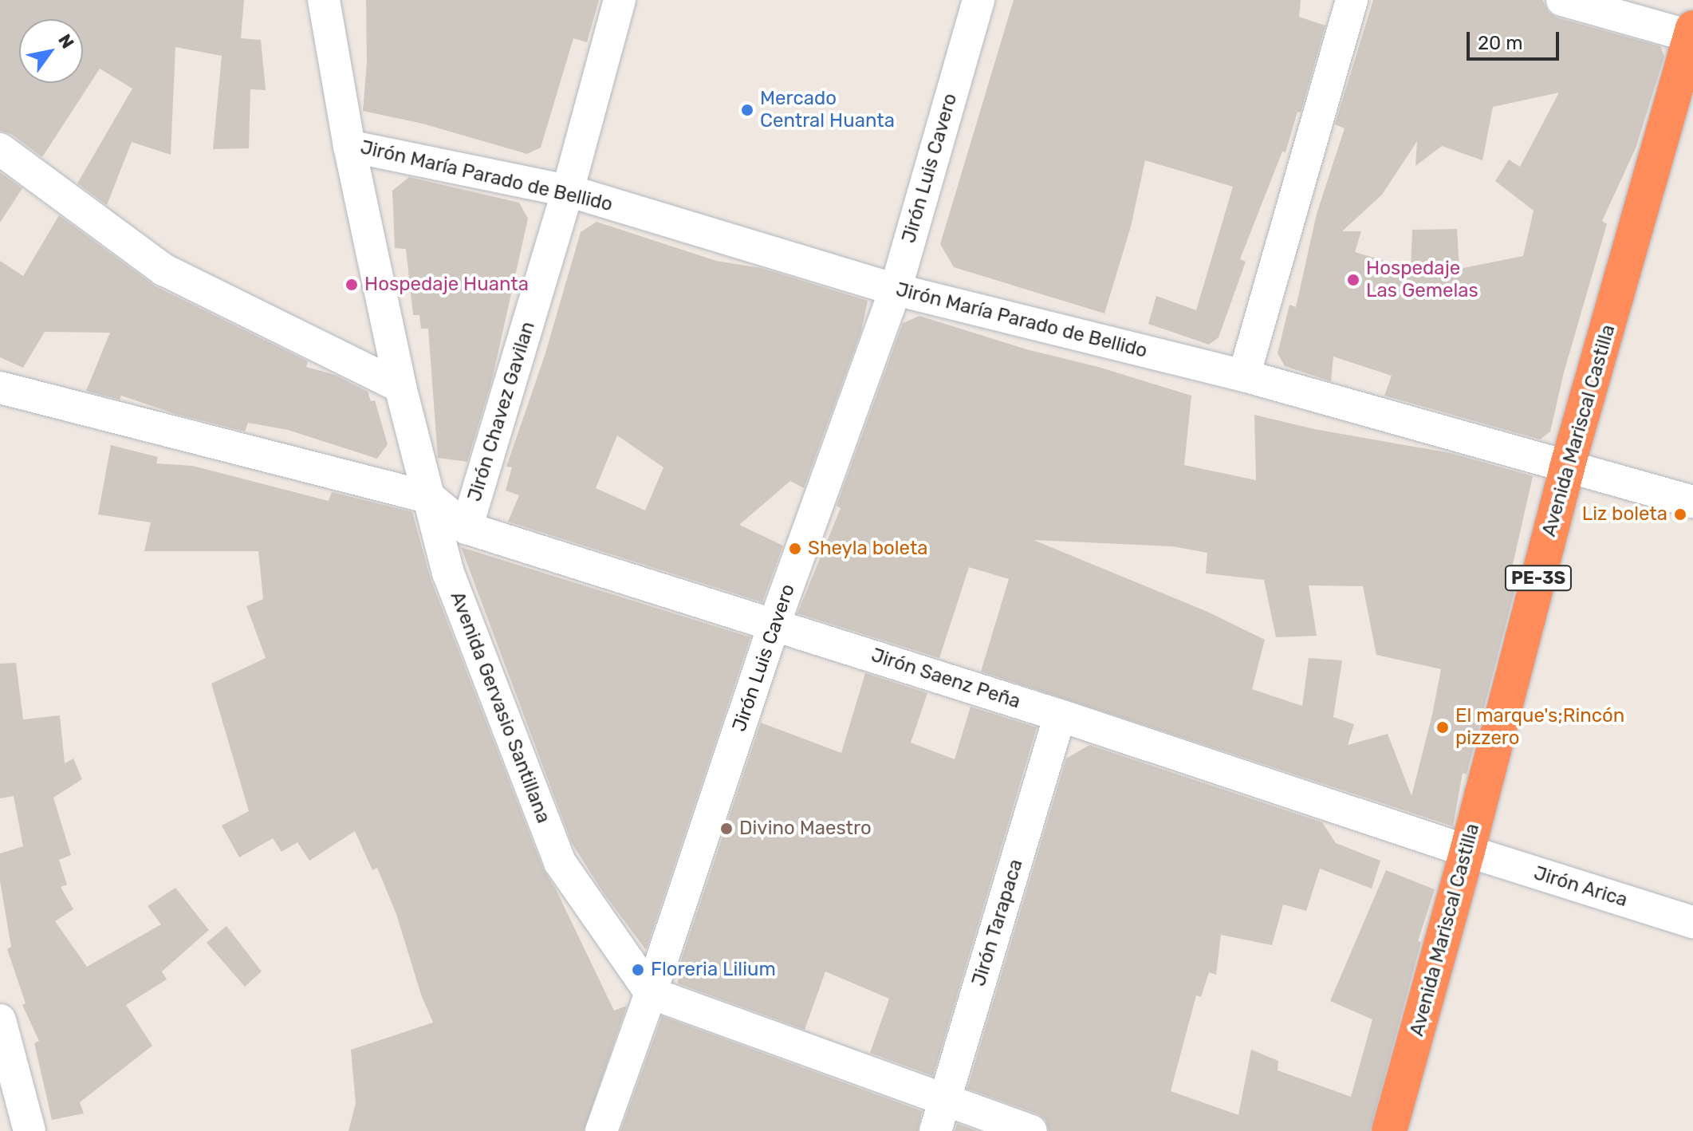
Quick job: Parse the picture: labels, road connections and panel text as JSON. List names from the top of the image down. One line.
{"streets":{"highway":["Avenida Mariscal Castilla","PE-3S"],"street":["Jirón Luis Cavero","Jirón María Parado de Bellido","Jirón Chavez Gavilan","Jirón Saenz Peña","Avenida Gervasio Santillana","Jirón Arica","Jirón Tarapaca"]},"crossings":[["Jirón Luis Cavero","Jirón María Parado de Bellido"],["Jirón Luis Cavero","Jirón Saenz Peña"],["Jirón Luis Cavero","Avenida Gervasio Santillana"],["Jirón María Parado de Bellido","Jirón Chavez Gavilan"],["Jirón María Parado de Bellido","Avenida Mariscal Castilla"],["Jirón María Parado de Bellido","Avenida Gervasio Santillana"],["Jirón Chavez Gavilan","Jirón Saenz Peña"],["Avenida Mariscal Castilla","Jirón Saenz Peña"],["Avenida Mariscal Castilla","Jirón Arica"],["Jirón Saenz Peña","Avenida Gervasio Santillana"],["Jirón Saenz Peña","Jirón Arica"],["Jirón Saenz Peña","Jirón Tarapaca"]],"places":["Mercado Central Huanta","Hospedaje Las Gemelas","Hospedaje Huanta","Liz boleta","Sheyla boleta","El marque's;Rincón pizzero","Divino Maestro","Floreria Lilium"],"scale_bar":"20 m","north":"top right"}
